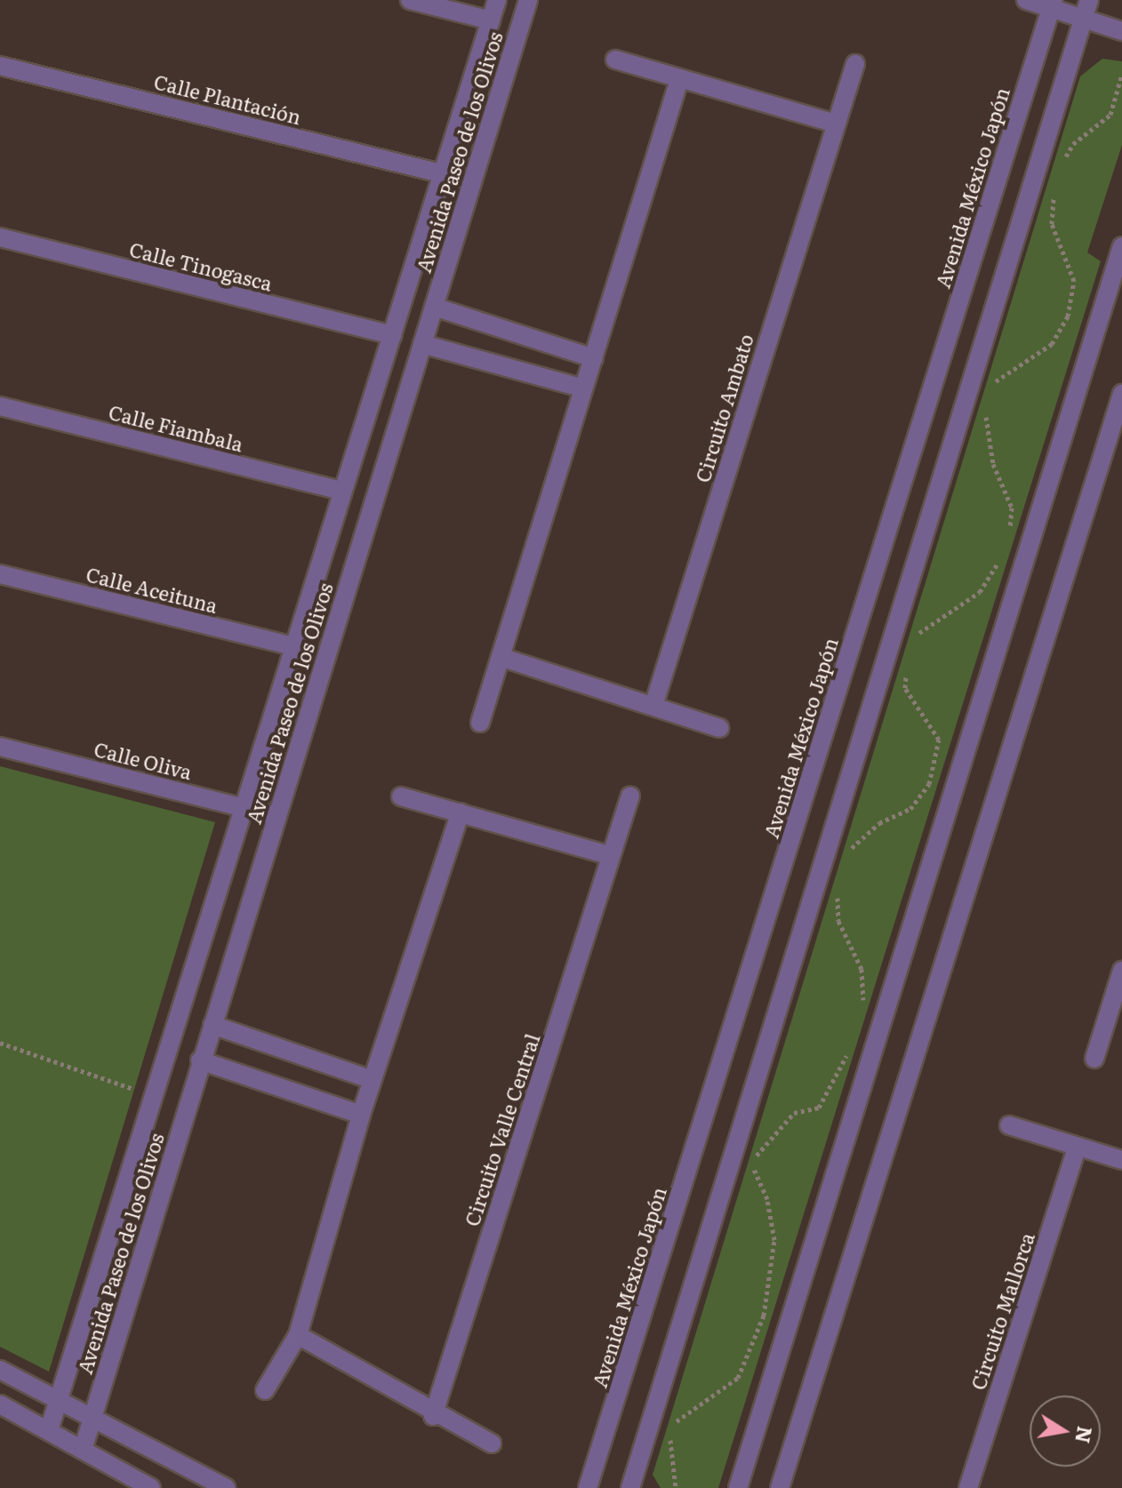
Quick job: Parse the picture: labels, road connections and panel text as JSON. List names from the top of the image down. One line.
{"streets":{"street":["Calle Plantación","Avenida Paseo de los Olivos","Avenida México Japón","Calle Tinogasca","Circuito Ambato","Calle Fiambala","Calle Aceituna","Calle Oliva","Circuito Valle Central","Circuito Mallorca"]},"crossings":[["Calle Plantación","Avenida Paseo de los Olivos"],["Avenida Paseo de los Olivos","Calle Tinogasca"],["Avenida Paseo de los Olivos","Calle Fiambala"],["Avenida Paseo de los Olivos","Calle Aceituna"],["Avenida Paseo de los Olivos","Calle Oliva"]],"north":"right"}
